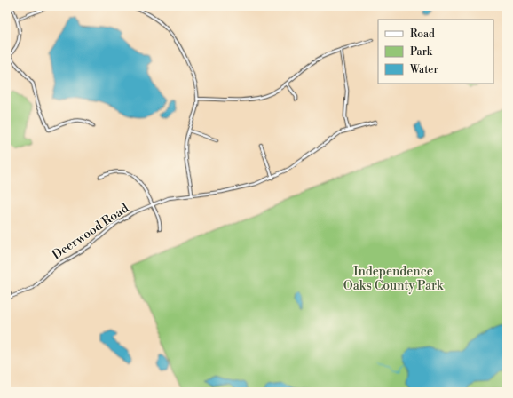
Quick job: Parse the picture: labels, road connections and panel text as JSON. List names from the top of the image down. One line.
{"streets":{"street":["Deerwood Road"]},"parks":["Independence Oaks County Park"],"legend":["Road","Park","Water"]}
